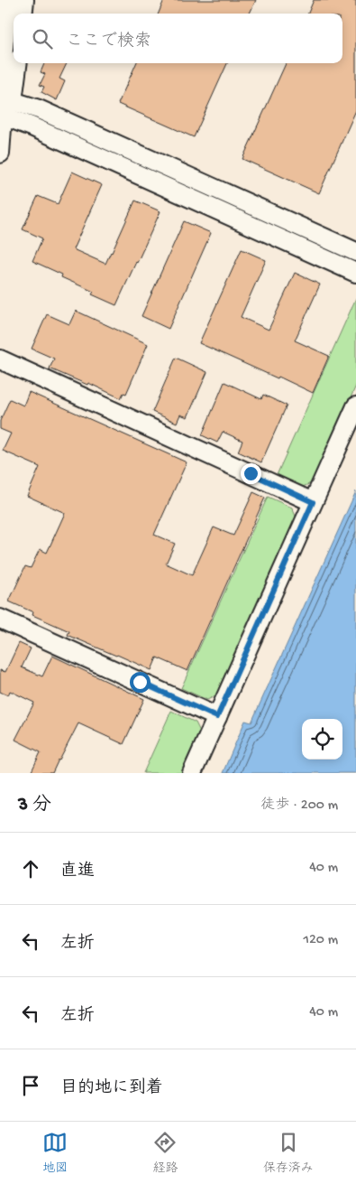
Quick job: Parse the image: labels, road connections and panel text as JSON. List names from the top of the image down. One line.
{"page":{"search":"ここで検索","heading":["3 分","徒歩 · 200 m"],"list":[["直進","40 m"],["左折","120 m"],["左折","40 m"],"目的地に到着"],"nav":["地図","経路","保存済み"]}}
